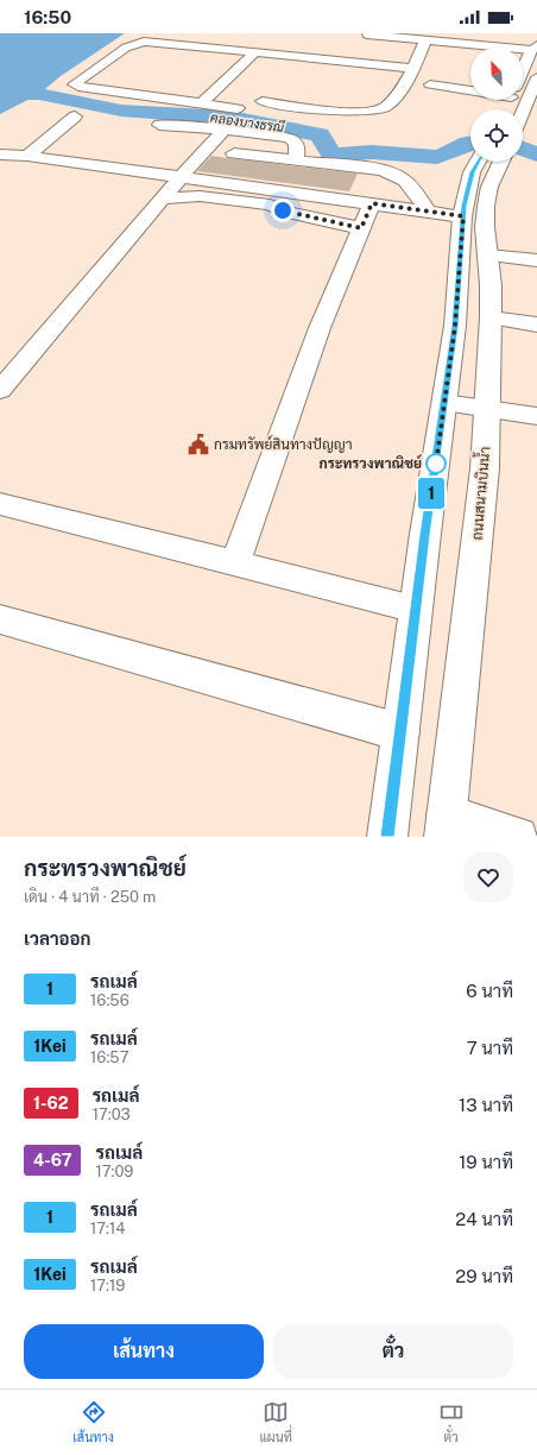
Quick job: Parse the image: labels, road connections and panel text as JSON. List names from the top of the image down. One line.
{"streets":{"street":["ถนนสนามบินน้ำ"]},"water":["คลองบางธรณี"],"places":{"public building":["กรมทรัพย์สินทางปัญญา"],"other":["กระทรวงพาณิชย์"]},"lines":["bus line 1"],"north":"top left","page":{"status":"16:50","on_map":"1","heading":[["กระทรวงพาณิชย์","เดิน · 4 นาที · 250 m"],"เวลาออก"],"list":[{"mark":"1","name":"รถเมล์","note":"16:56","value":"6 นาที"},{"mark":"1Kei","name":"รถเมล์","note":"16:57","value":"7 นาที"},{"mark":"1-62","name":"รถเมล์","note":"17:03","value":"13 นาที"},{"mark":"4-67","name":"รถเมล์","note":"17:09","value":"19 นาที"},{"mark":"1","name":"รถเมล์","note":"17:14","value":"24 นาที"},{"mark":"1Kei","name":"รถเมล์","note":"17:19","value":"29 นาที"}],"buttons":["เส้นทาง","ตั๋ว"],"tabs":["เส้นทาง","แผนที่","ตั๋ว"]}}
